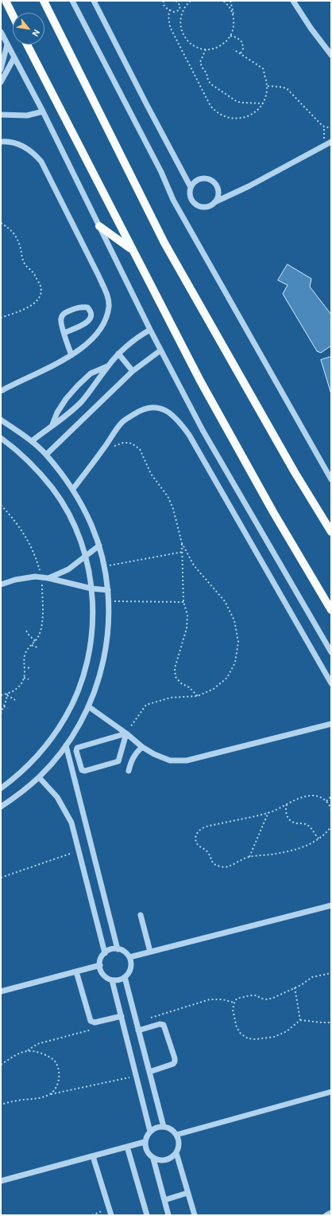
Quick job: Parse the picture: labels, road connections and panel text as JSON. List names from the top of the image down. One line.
{"north":"bottom right"}
